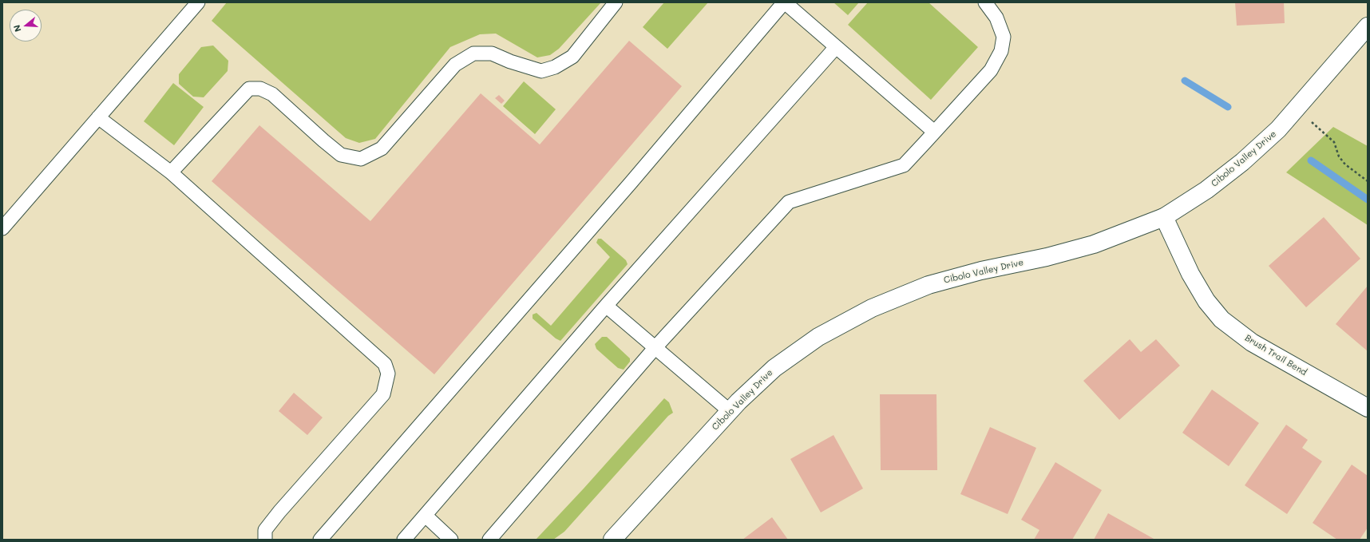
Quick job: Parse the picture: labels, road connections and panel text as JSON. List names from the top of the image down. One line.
{"streets":{"main road":["Cibolo Valley Drive","Brush Trail Bend"]},"crossings":[["Cibolo Valley Drive","Brush Trail Bend"]],"north":"left"}
